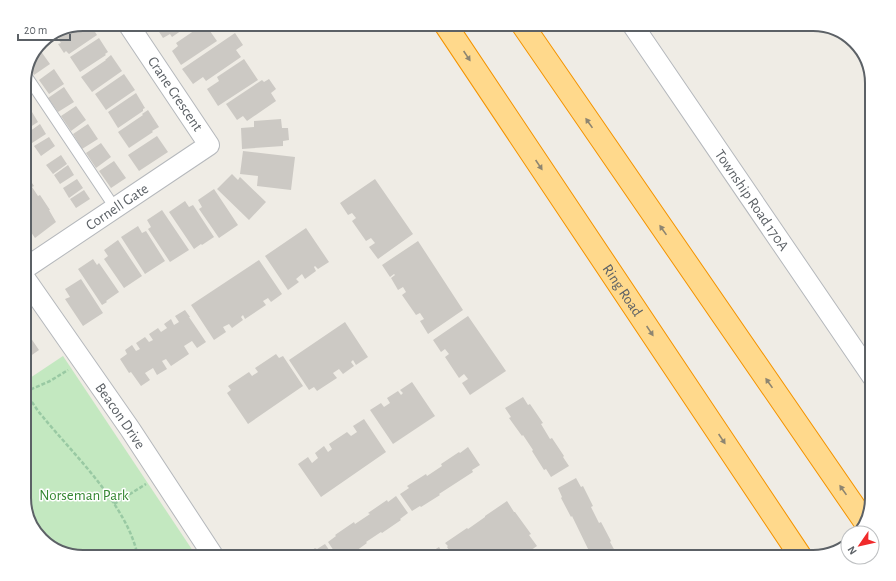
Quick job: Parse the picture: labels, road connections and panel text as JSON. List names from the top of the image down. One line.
{"streets":{"highway":["Ring Road"],"street":["Crane Crescent","Township Road 170A","Cornell Gate","Beacon Drive"]},"crossings":[["Crane Crescent","Cornell Gate"]],"parks":["Norseman Park"],"scale_bar":"20 m","north":"bottom left"}
